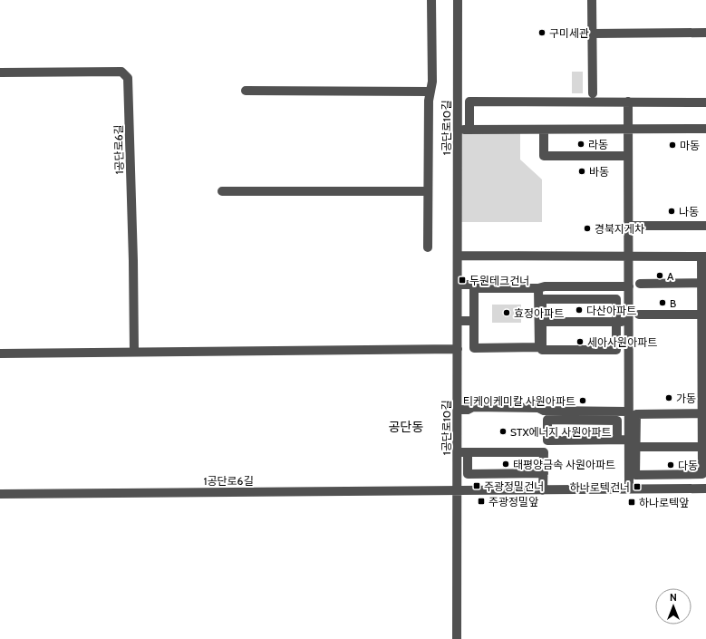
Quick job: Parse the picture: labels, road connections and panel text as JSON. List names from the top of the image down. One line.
{"streets":{"street":["1공단로10길","1공단로6길"]},"crossings":[["1공단로10길","1공단로6길"]],"districts":["공단동"],"places":{"other":["구미세관","라동","마동","바동","나동","경북지게차","A","B","다산아파트","효정아파트","세아사원아파트","가동","티케이케미칼 사원아파트","STX에너지 사원아파트","태평양금속 사원아파트","다동"],"transit":["두원테크건너","주광정밀건너","하나로텍건너","주광정밀앞","하나로텍앞"]},"north":"top"}
